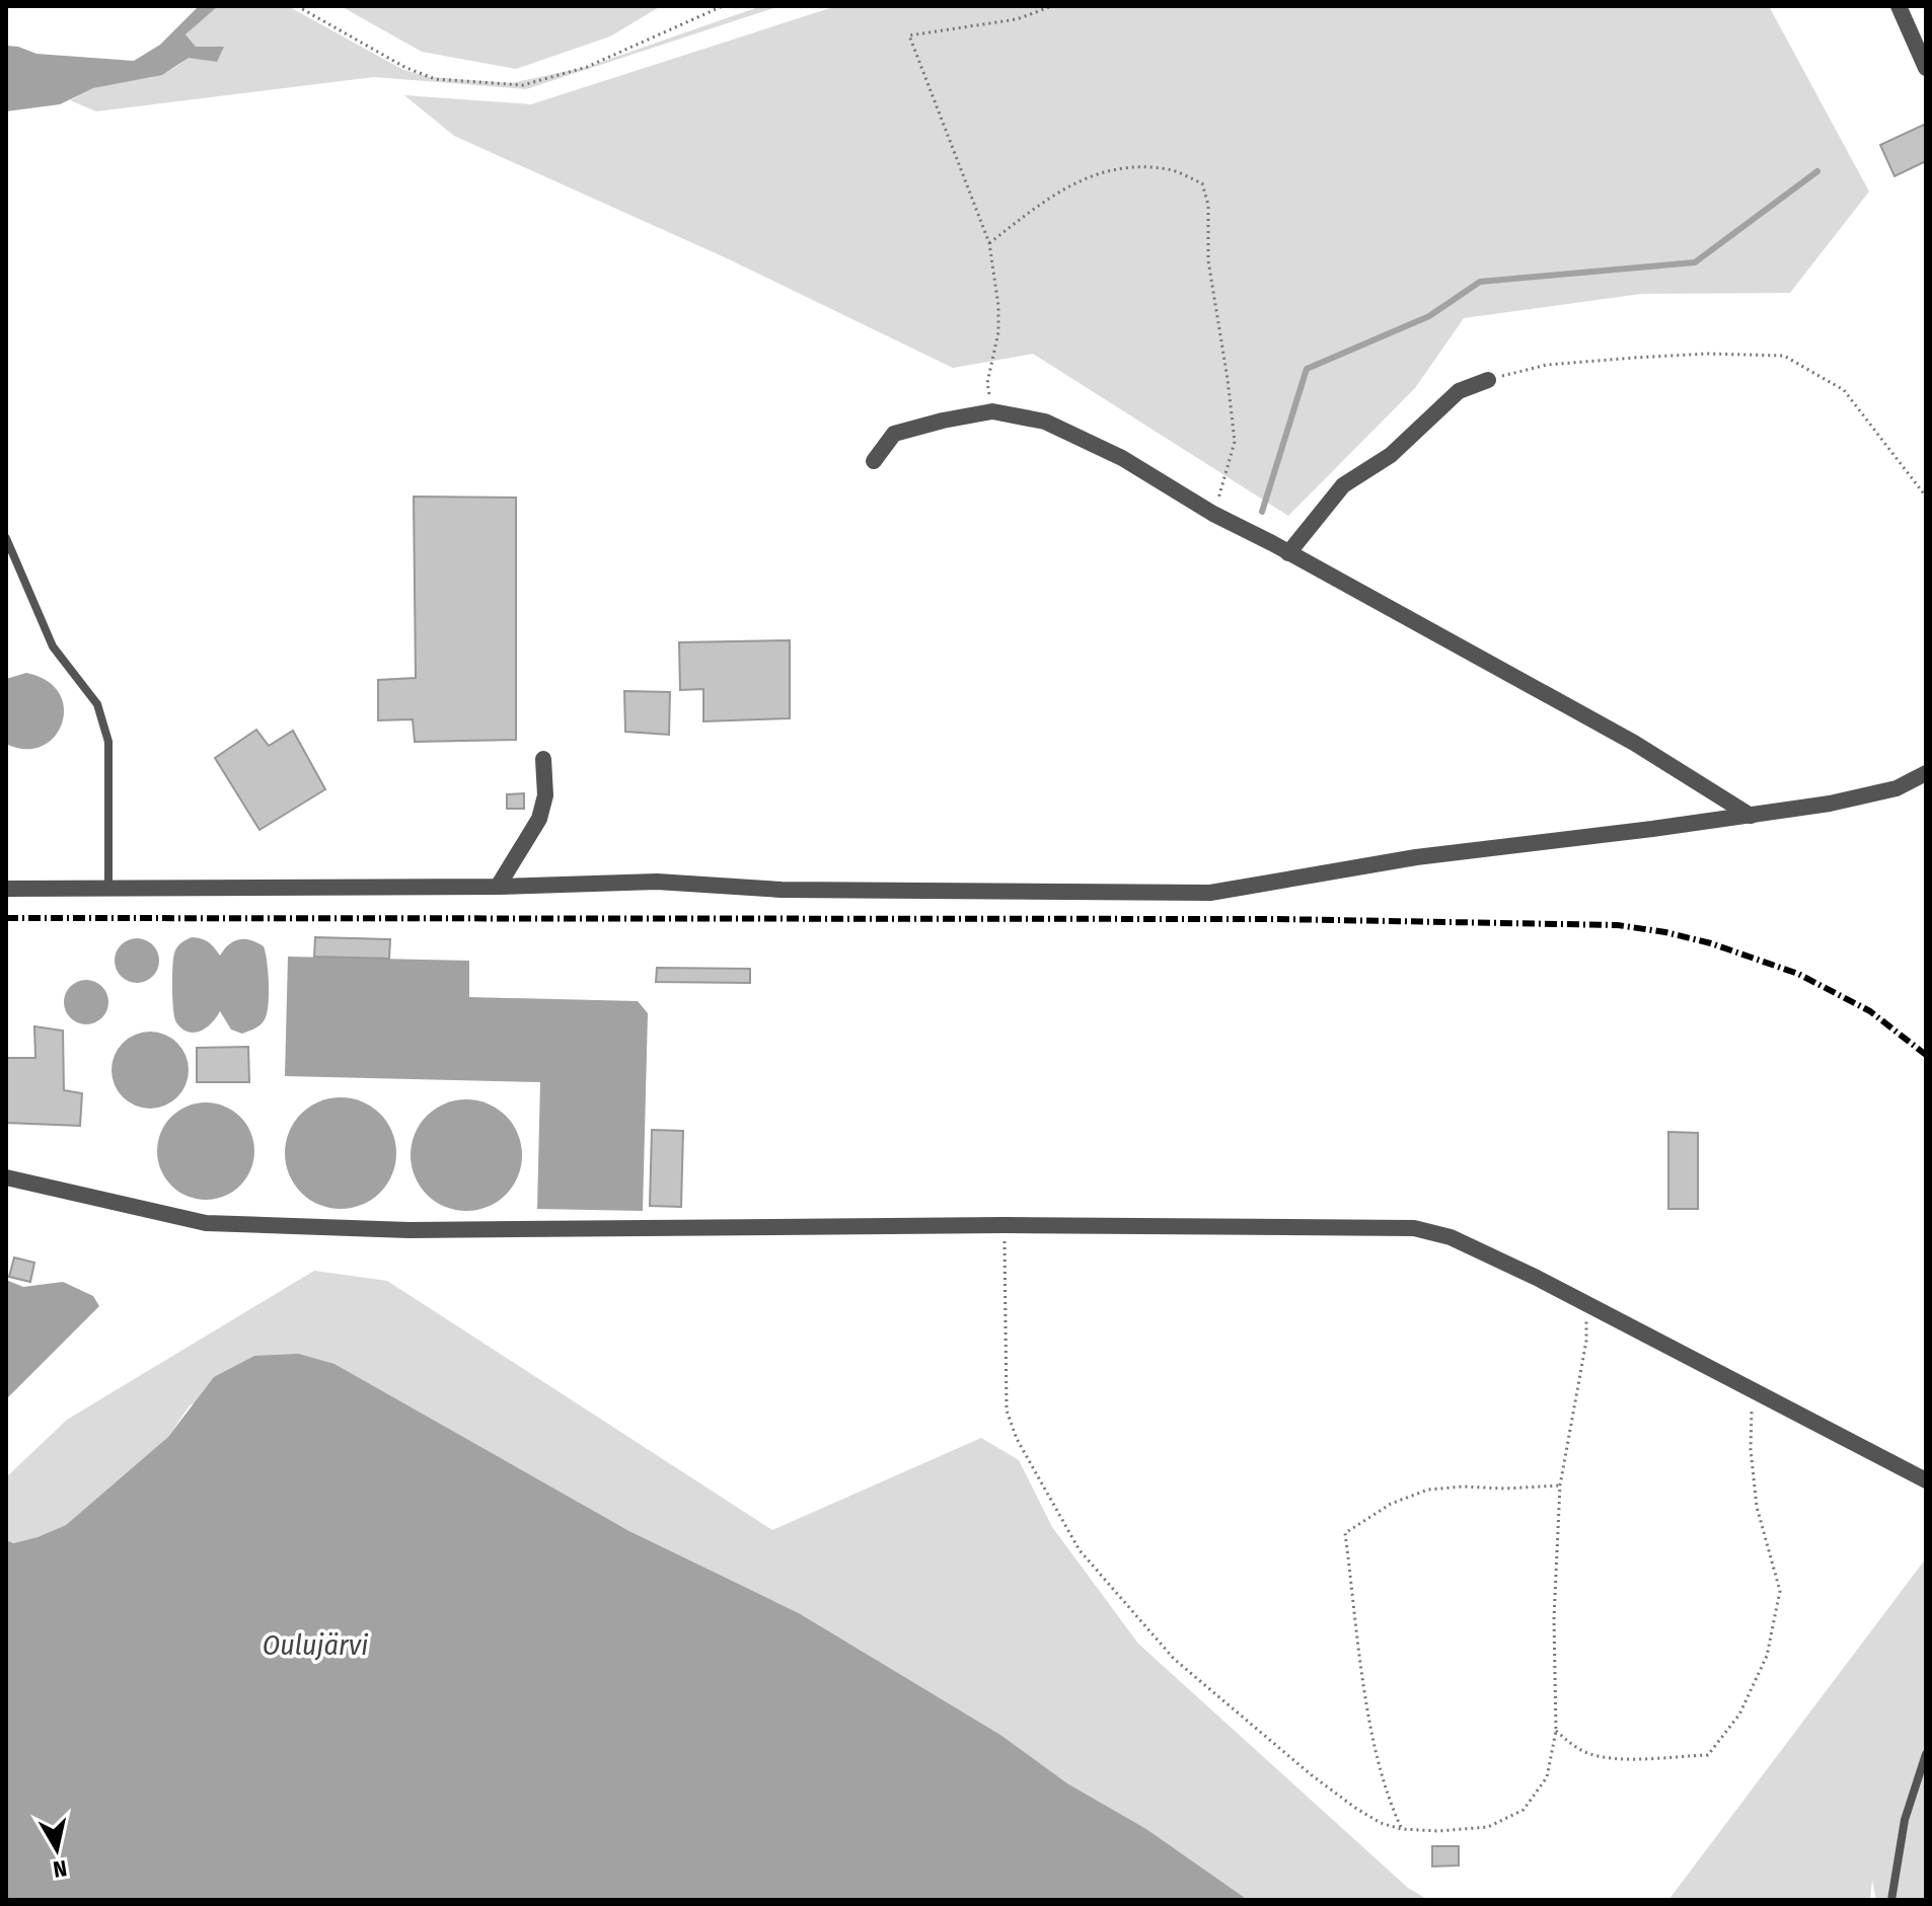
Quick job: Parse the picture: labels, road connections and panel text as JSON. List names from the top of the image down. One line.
{"water":["Oulujärvi"],"north":"bottom"}
